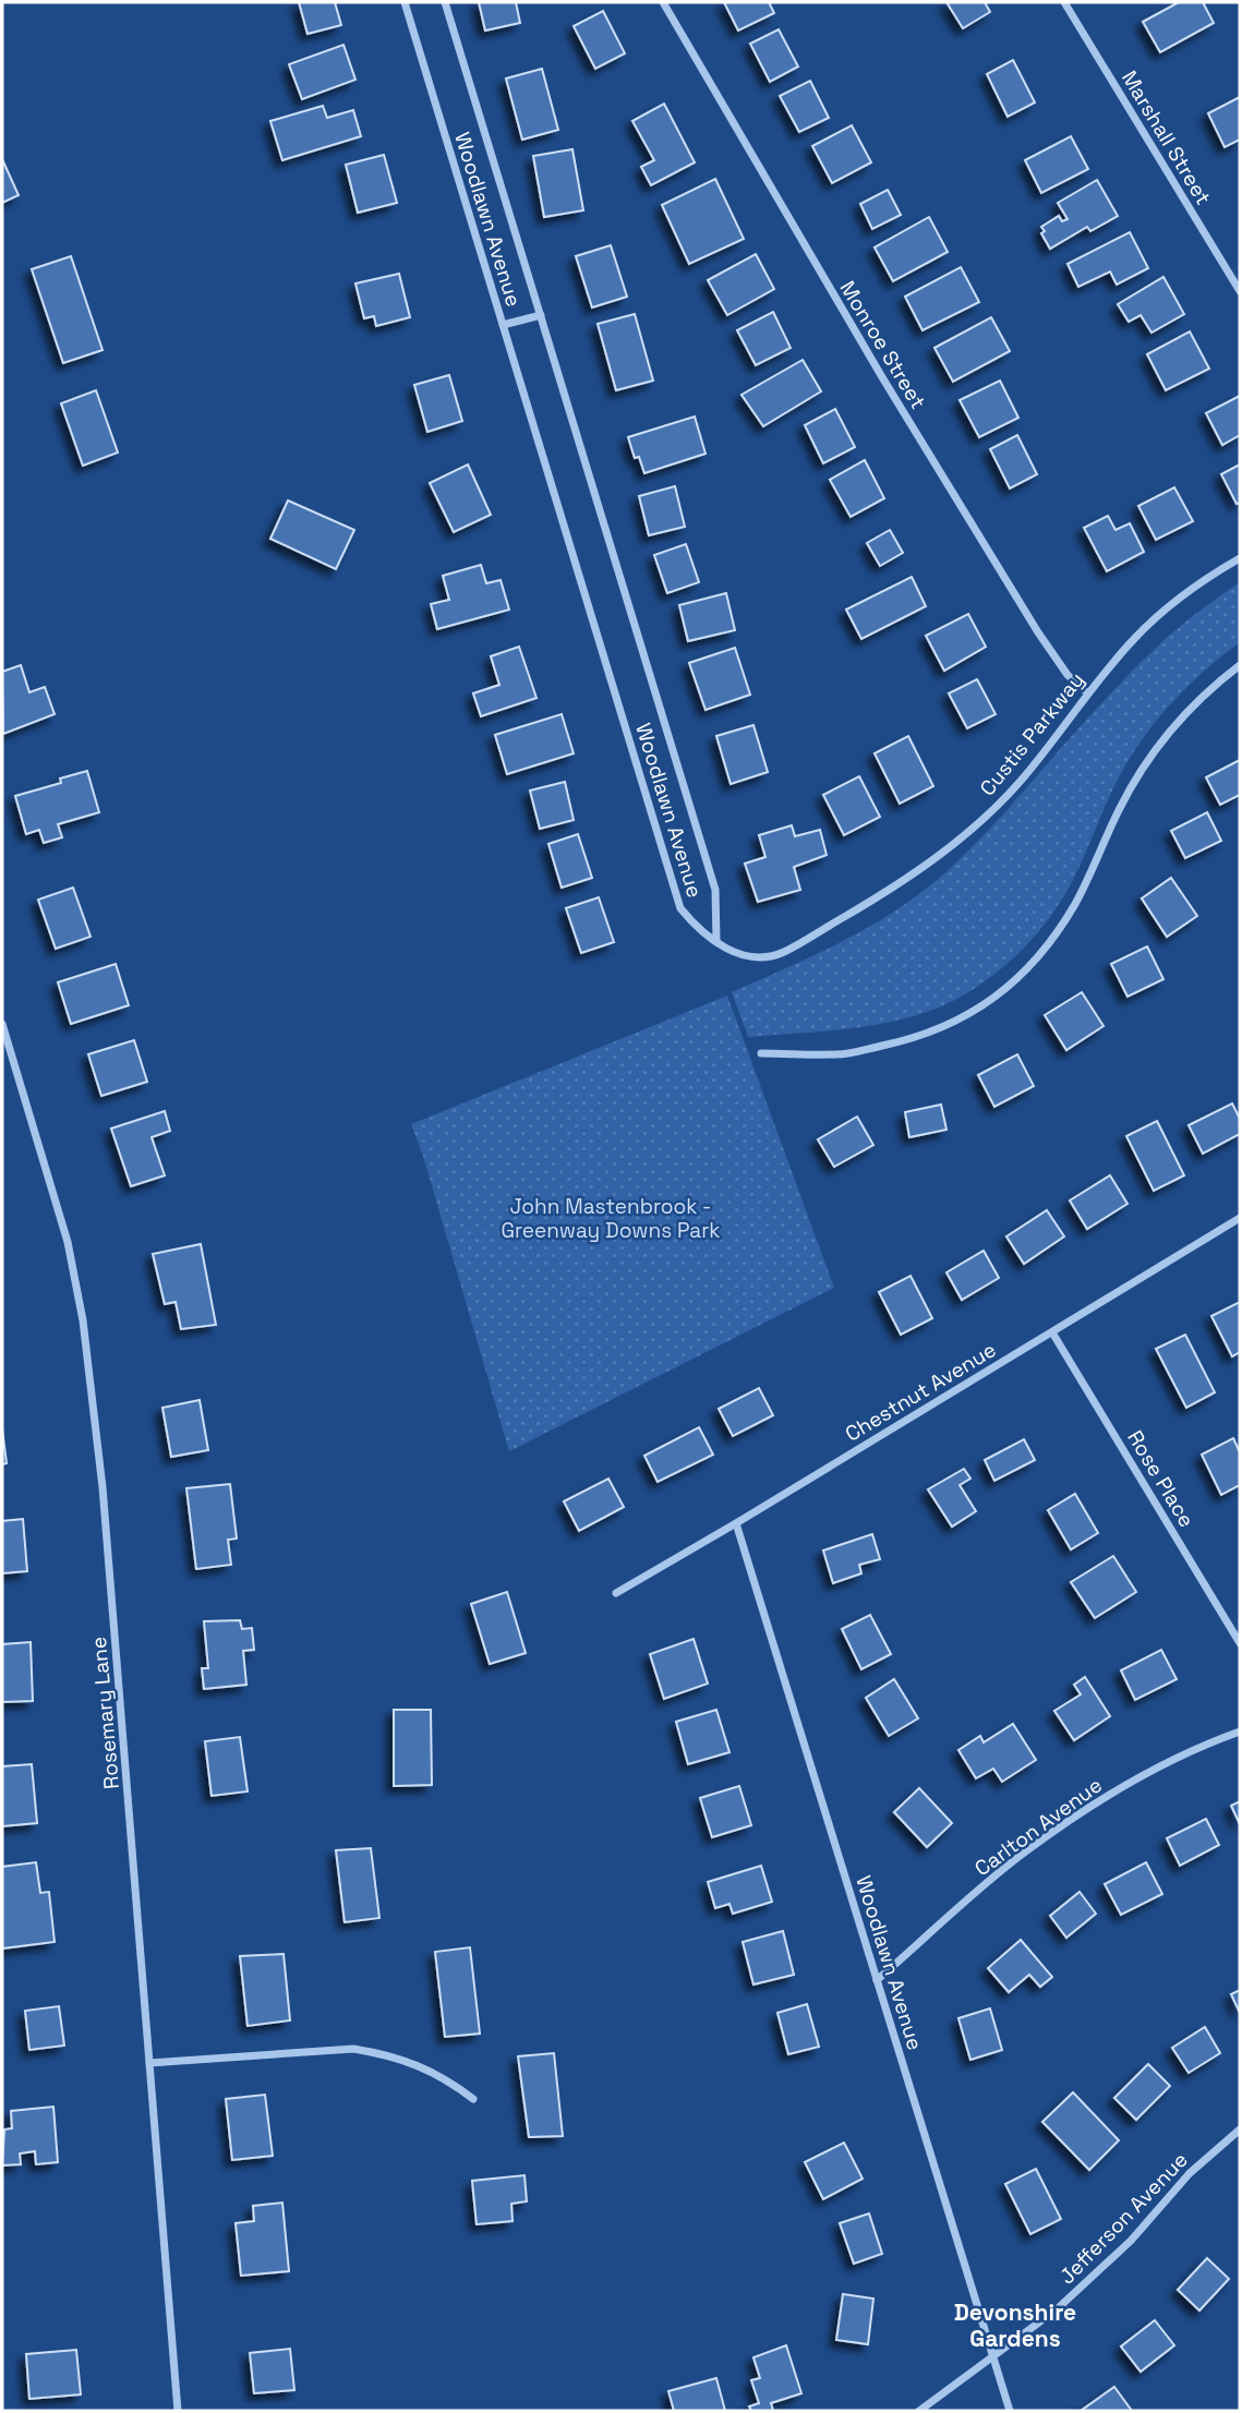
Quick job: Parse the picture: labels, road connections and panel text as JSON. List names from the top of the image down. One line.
{"streets":{"street":["Marshall Street","Woodlawn Avenue","Monroe Street","Custis Parkway","Chestnut Avenue","Rose Place","Rosemary Lane","Carlton Avenue","Jefferson Avenue"]},"crossings":[["Woodlawn Avenue","Custis Parkway"],["Woodlawn Avenue","Chestnut Avenue"],["Woodlawn Avenue","Carlton Avenue"],["Woodlawn Avenue","Jefferson Avenue"],["Monroe Street","Custis Parkway"],["Chestnut Avenue","Rose Place"]],"districts":["Devonshire Gardens"],"parks":["John Mastenbrook - Greenway Downs Park"]}
